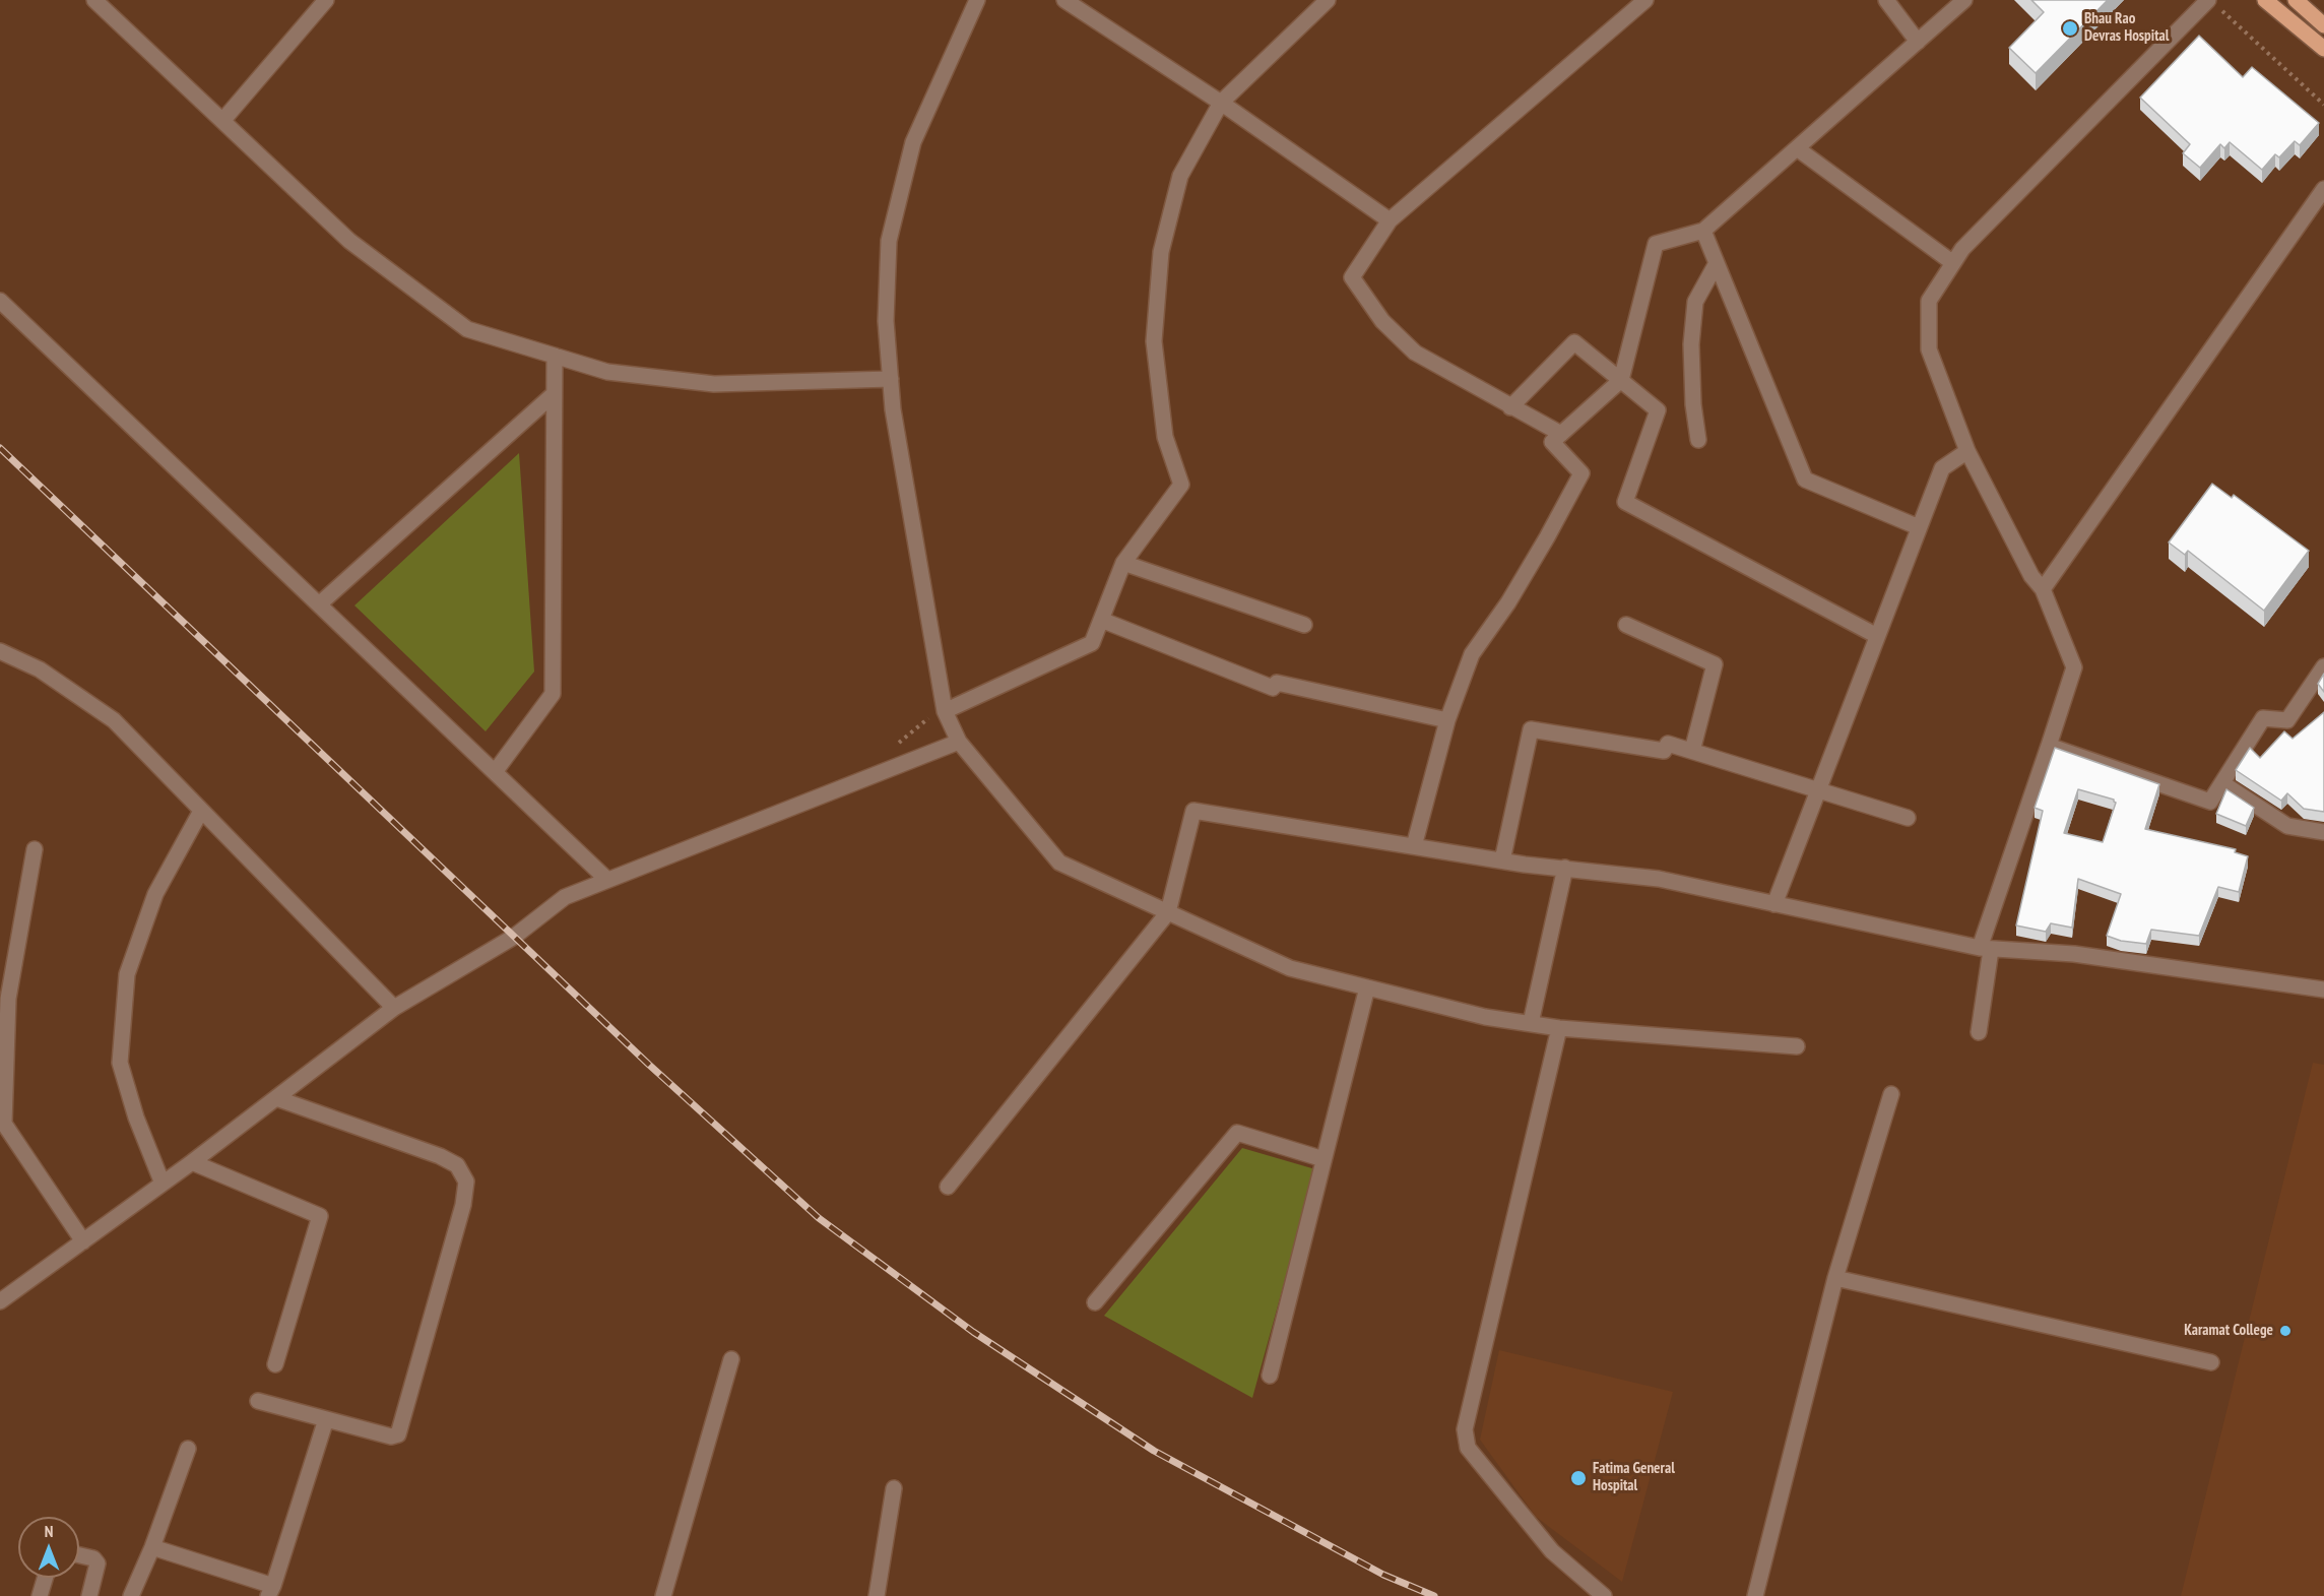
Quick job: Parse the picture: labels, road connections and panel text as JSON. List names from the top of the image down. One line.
{"places":["Bhau Rao Devras Hospital","Karamat College","Fatima General Hospital"],"north":"top"}
